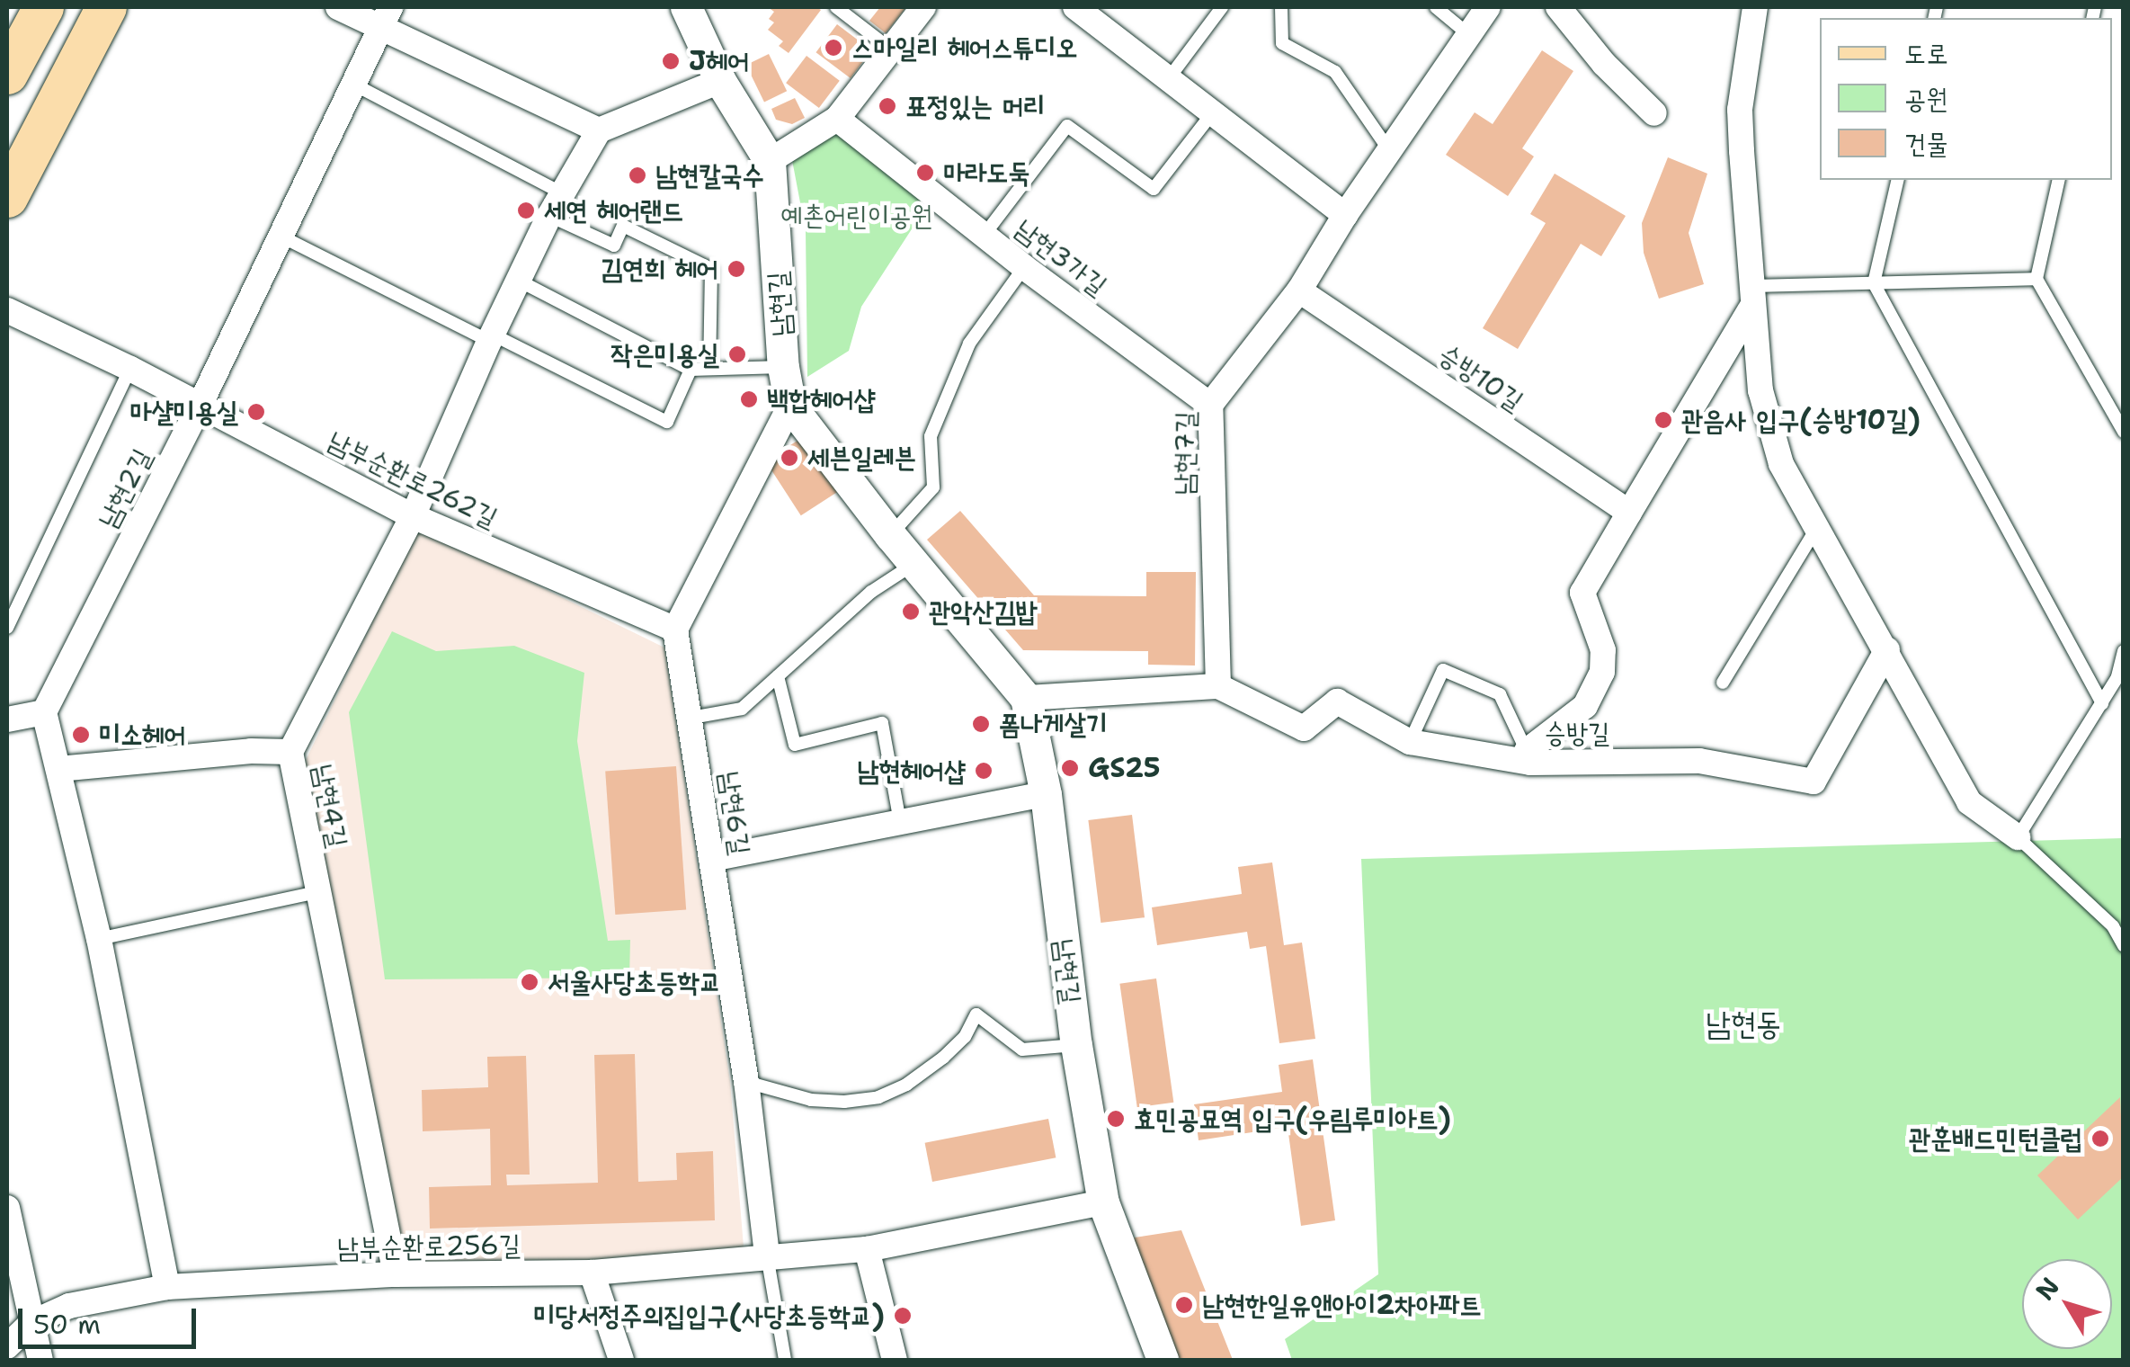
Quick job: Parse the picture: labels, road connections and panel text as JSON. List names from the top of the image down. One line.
{"streets":{"street":["남현3가길","남현길","승방10길","남현7길","남부순환로262길","남현2길","승방길","남현4길","남현6길","남부순환로256길"]},"crossings":[["남현3가길","남현7길"],["남현길","남부순환로256길"],["승방10길","남현7길"],["남현7길","승방길"],["남부순환로262길","남현2길"],["남부순환로262길","남현4길"],["남부순환로262길","남현6길"],["남현4길","남부순환로256길"],["남현6길","남부순환로256길"]],"districts":["남현동"],"parks":["예촌어린이공원"],"places":["스마일리 헤어스튜디오","J헤어","표정있는 머리","마라도둑","남현칼국수","세연 헤어랜드","김연희 헤어","작은미용실","백합헤어샵","마샬미용실","관음사 입구(승방10길)","세븐일레븐","관악산김밥","폼나게살기","미소헤어","GS25","남현헤어샵","서울사당초등학교","효민공묘역 입구(우림루미아트)","관훈배드민턴클럽","남현한일유앤아이2차아파트","미당서정주의집입구(사당초등학교)"],"legend":["도로","공원","건물"],"scale_bar":"50 m","north":"top left"}
